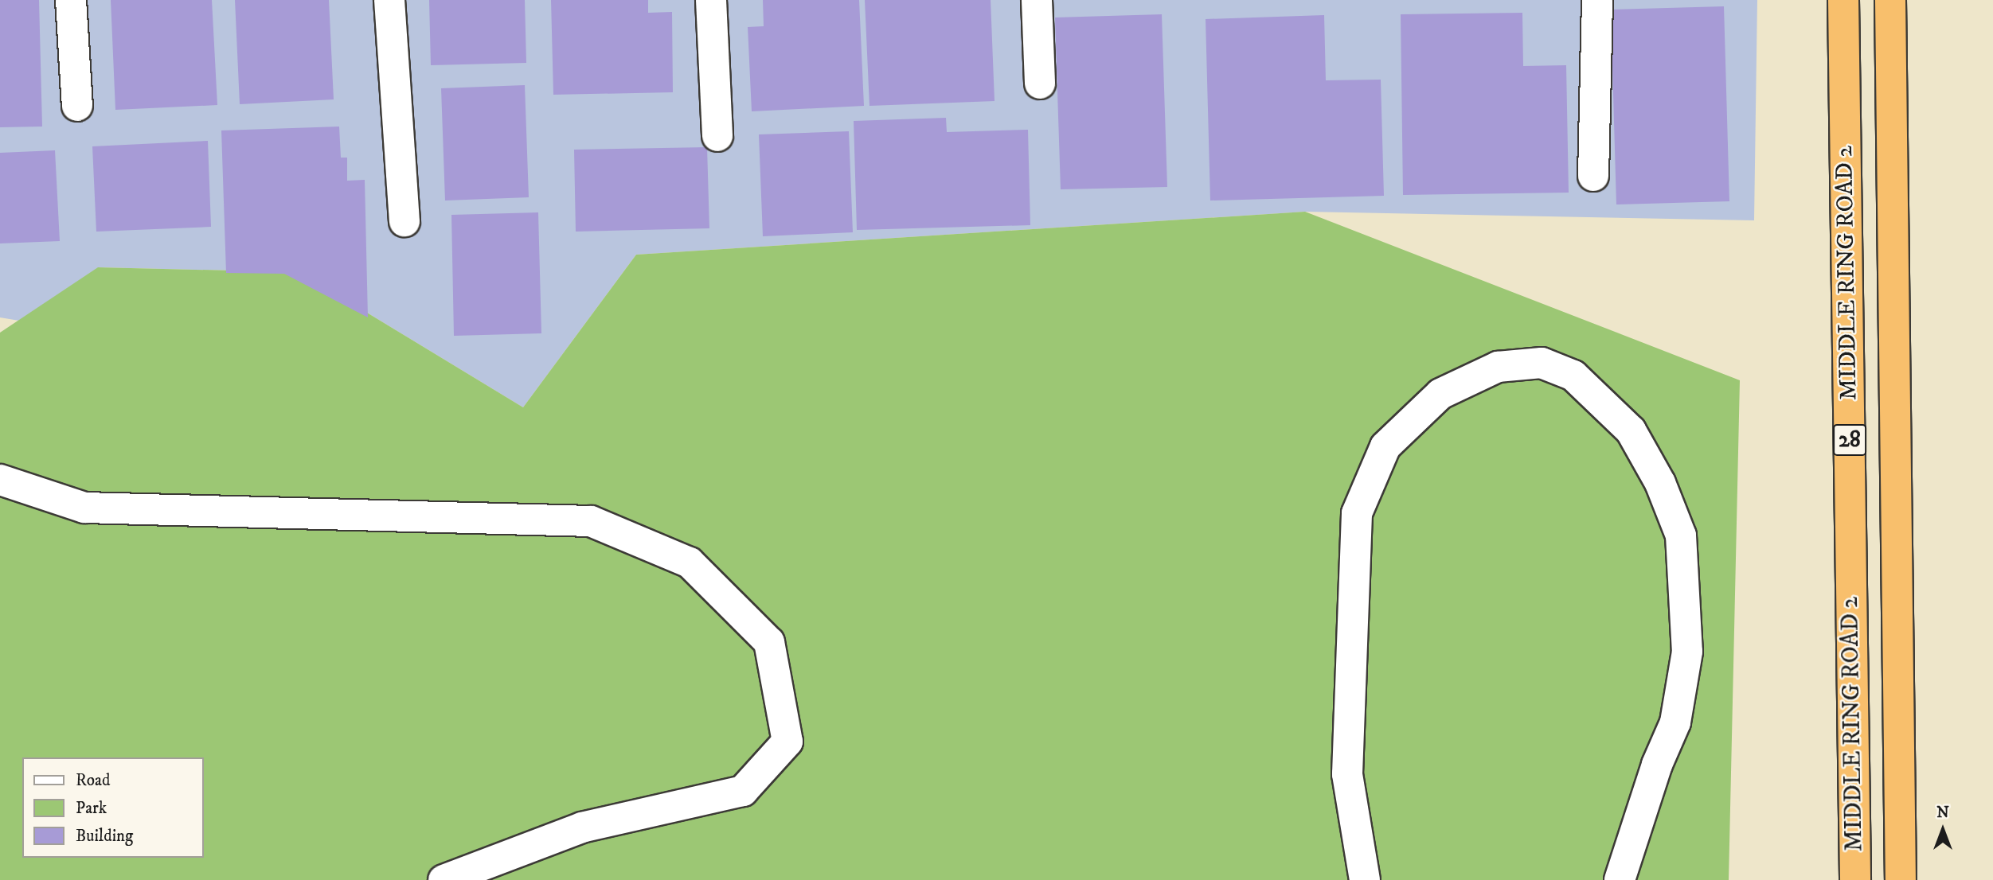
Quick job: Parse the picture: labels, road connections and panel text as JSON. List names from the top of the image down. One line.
{"streets":{"highway":["MIDDLE RING ROAD 2","28"]},"legend":["Road","Park","Building"],"north":"top"}
